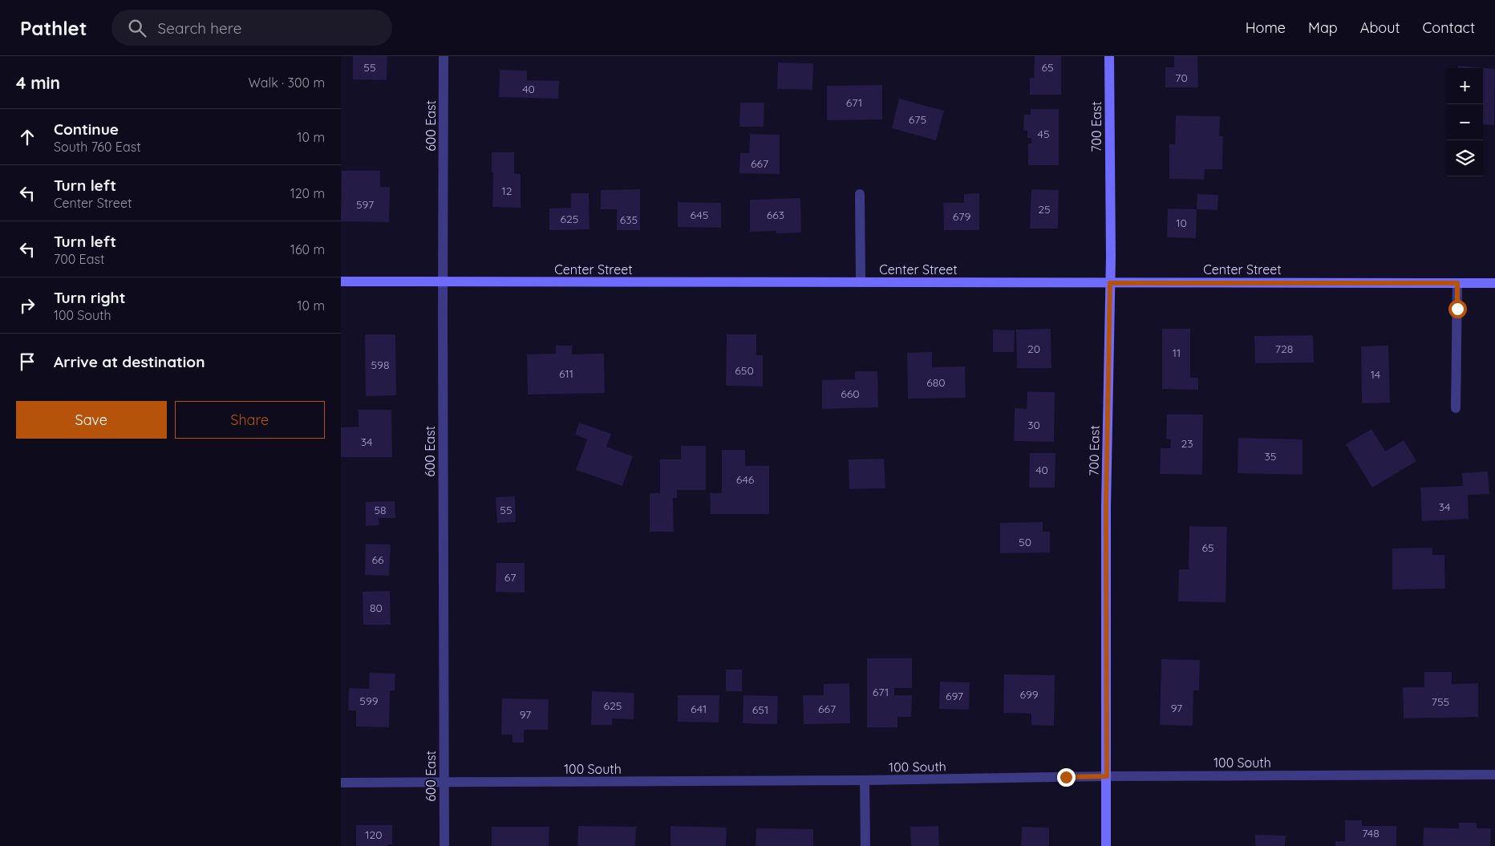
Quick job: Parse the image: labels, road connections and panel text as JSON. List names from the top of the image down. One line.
{"streets":{"street":["600 East","700 East","Center Street","100 South"]},"crossings":[["600 East","Center Street"],["600 East","100 South"],["700 East","Center Street"],["700 East","100 South"]],"house_numbers":["55","65","70","40","671","675","45","667","12","597","25","645","663","679","625","635","10","20","728","11","598","650","611","14","680","660","30","34","23","35","40","646","34","58","55","50","65","66","67","80","671","699","697","599","755","625","97","641","667","651","97","748","120"],"page":{"header":"Pathlet","search":"Search here","nav":["Home","Map","About","Contact"],"heading":["4 min","Walk · 300 m"],"map_buttons":["+","−"],"list":[["Continue","South 760 East","10 m"],["Turn left","Center Street","120 m"],["Turn left","700 East","160 m"],["Turn right","100 South","10 m"],"Arrive at destination"],"buttons":["Save","Share"]}}
